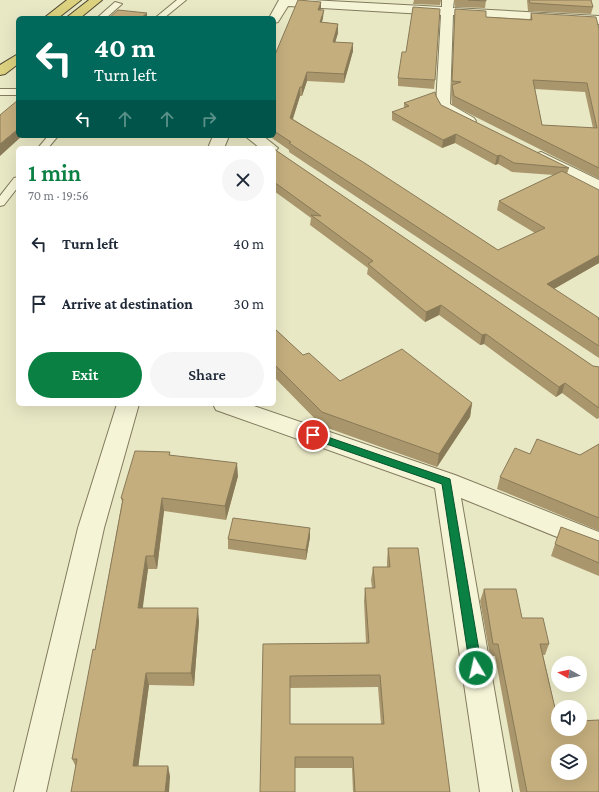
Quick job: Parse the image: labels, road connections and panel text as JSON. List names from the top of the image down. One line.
{"north":"left","page":{"turn":["40 m","Turn left"],"heading":["1 min","70 m · 19:56"],"list":[{"name":"Turn left","value":"40 m"},{"name":"Arrive at destination","value":"30 m"}],"buttons":["Exit","Share"]}}
